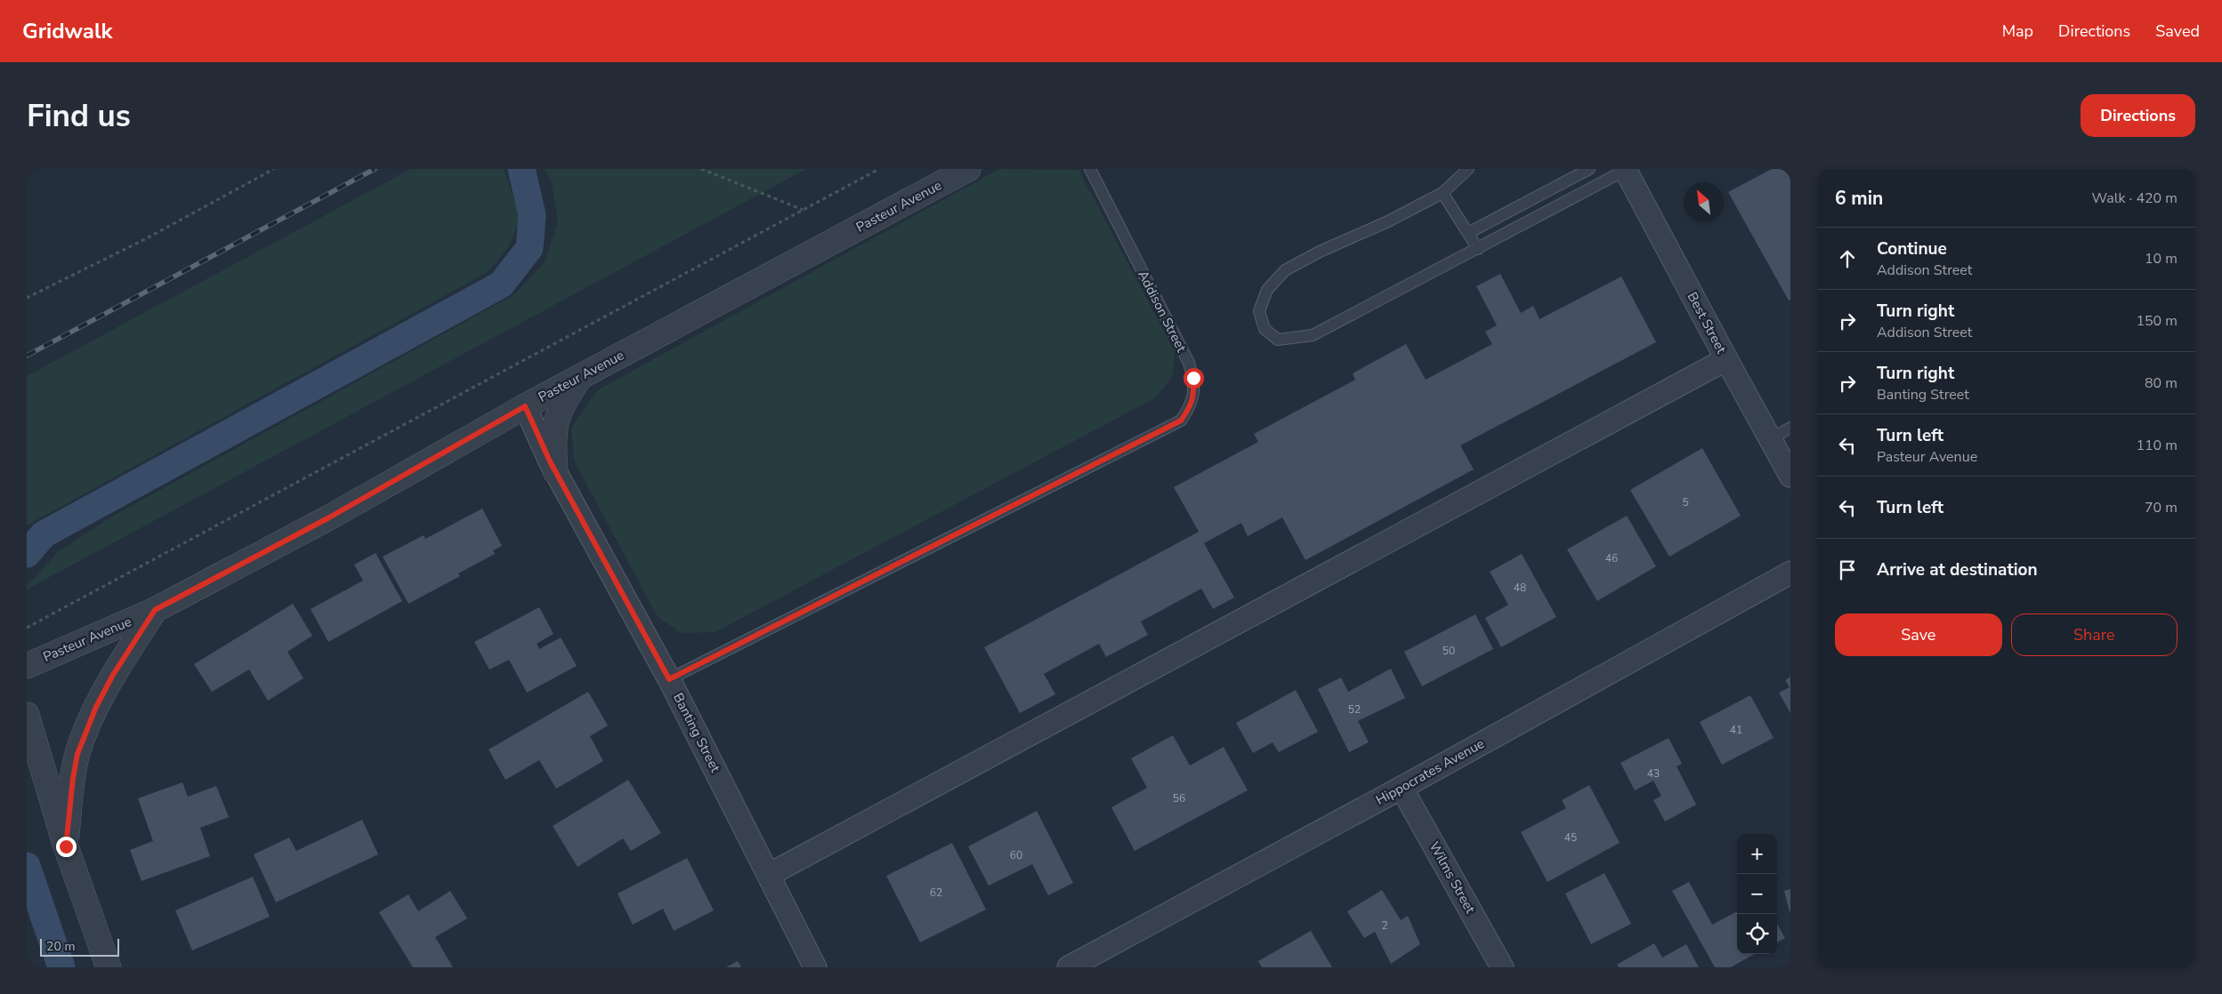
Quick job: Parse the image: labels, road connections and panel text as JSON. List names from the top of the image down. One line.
{"streets":{"street":["Pasteur Avenue","Best Street","Banting Street","Hippocrates Avenue","Wilms Street"],"lane":["Addison Street"]},"crossings":[["Pasteur Avenue","Banting Street"],["Addison Street","Banting Street"],["Hippocrates Avenue","Wilms Street"]],"house_numbers":["5","46","48","50","52","41","43","56","45","60","62","2"],"scale_bar":"20 m","north":"top left","page":{"header":"Gridwalk","nav":["Map","Directions","Saved"],"buttons":["Directions",["Save","Share"]],"title":"Find us","heading":["6 min","Walk · 420 m"],"list":[["Continue","Addison Street","10 m"],["Turn right","Addison Street","150 m"],["Turn right","Banting Street","80 m"],["Turn left","Pasteur Avenue","110 m"],["Turn left","70 m"],"Arrive at destination"],"map_buttons":["+","−"],"scale":"20 m"}}
